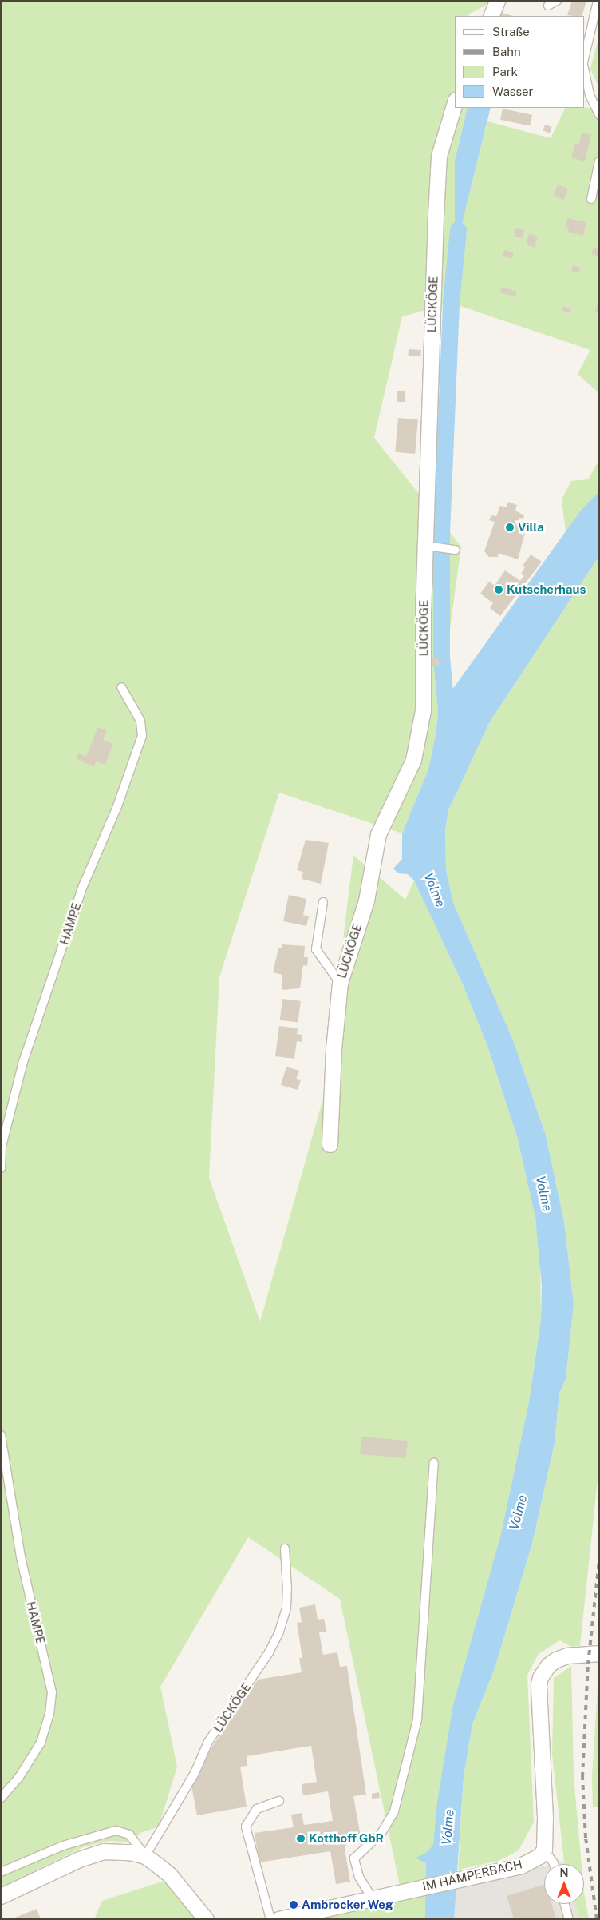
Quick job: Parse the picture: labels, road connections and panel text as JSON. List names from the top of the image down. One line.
{"streets":{"street":["LÜCKÖGE","IM HAMPERBACH"],"lane":["HAMPE"]},"water":["Volme"],"places":["Villa","Kutscherhaus","Kotthoff GbR","Ambrocker Weg"],"legend":["Straße","Bahn","Park","Wasser"],"north":"top"}
